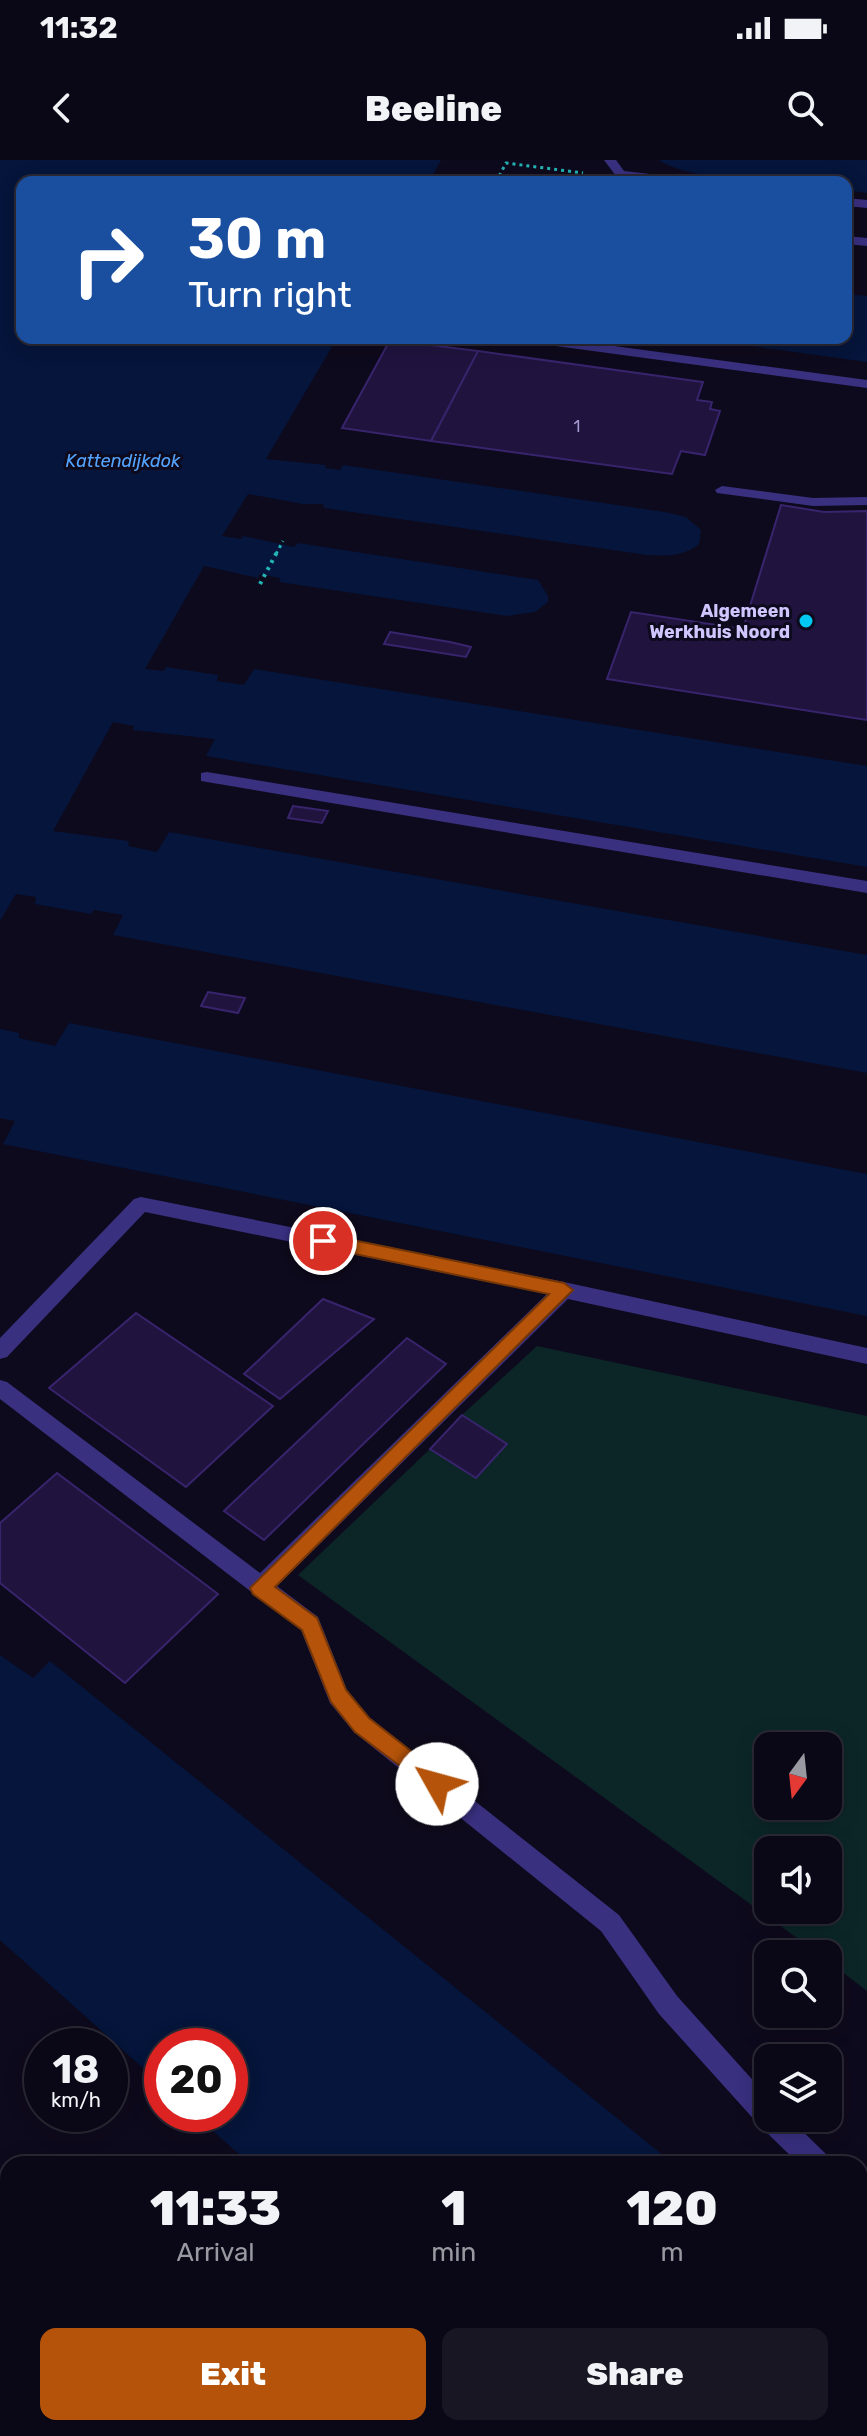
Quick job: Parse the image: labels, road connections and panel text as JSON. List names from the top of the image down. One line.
{"water":["Kattendijkdok"],"places":["Algemeen Werkhuis Noord"],"house_numbers":["1"],"north":"bottom","page":{"status":"11:32","header":"Beeline","turn":["30 m","Turn right"],"speed":"18 km/h","limit":"20","eta":["11:33","Arrival","1","min","120","m"],"buttons":["Exit","Share"]}}
